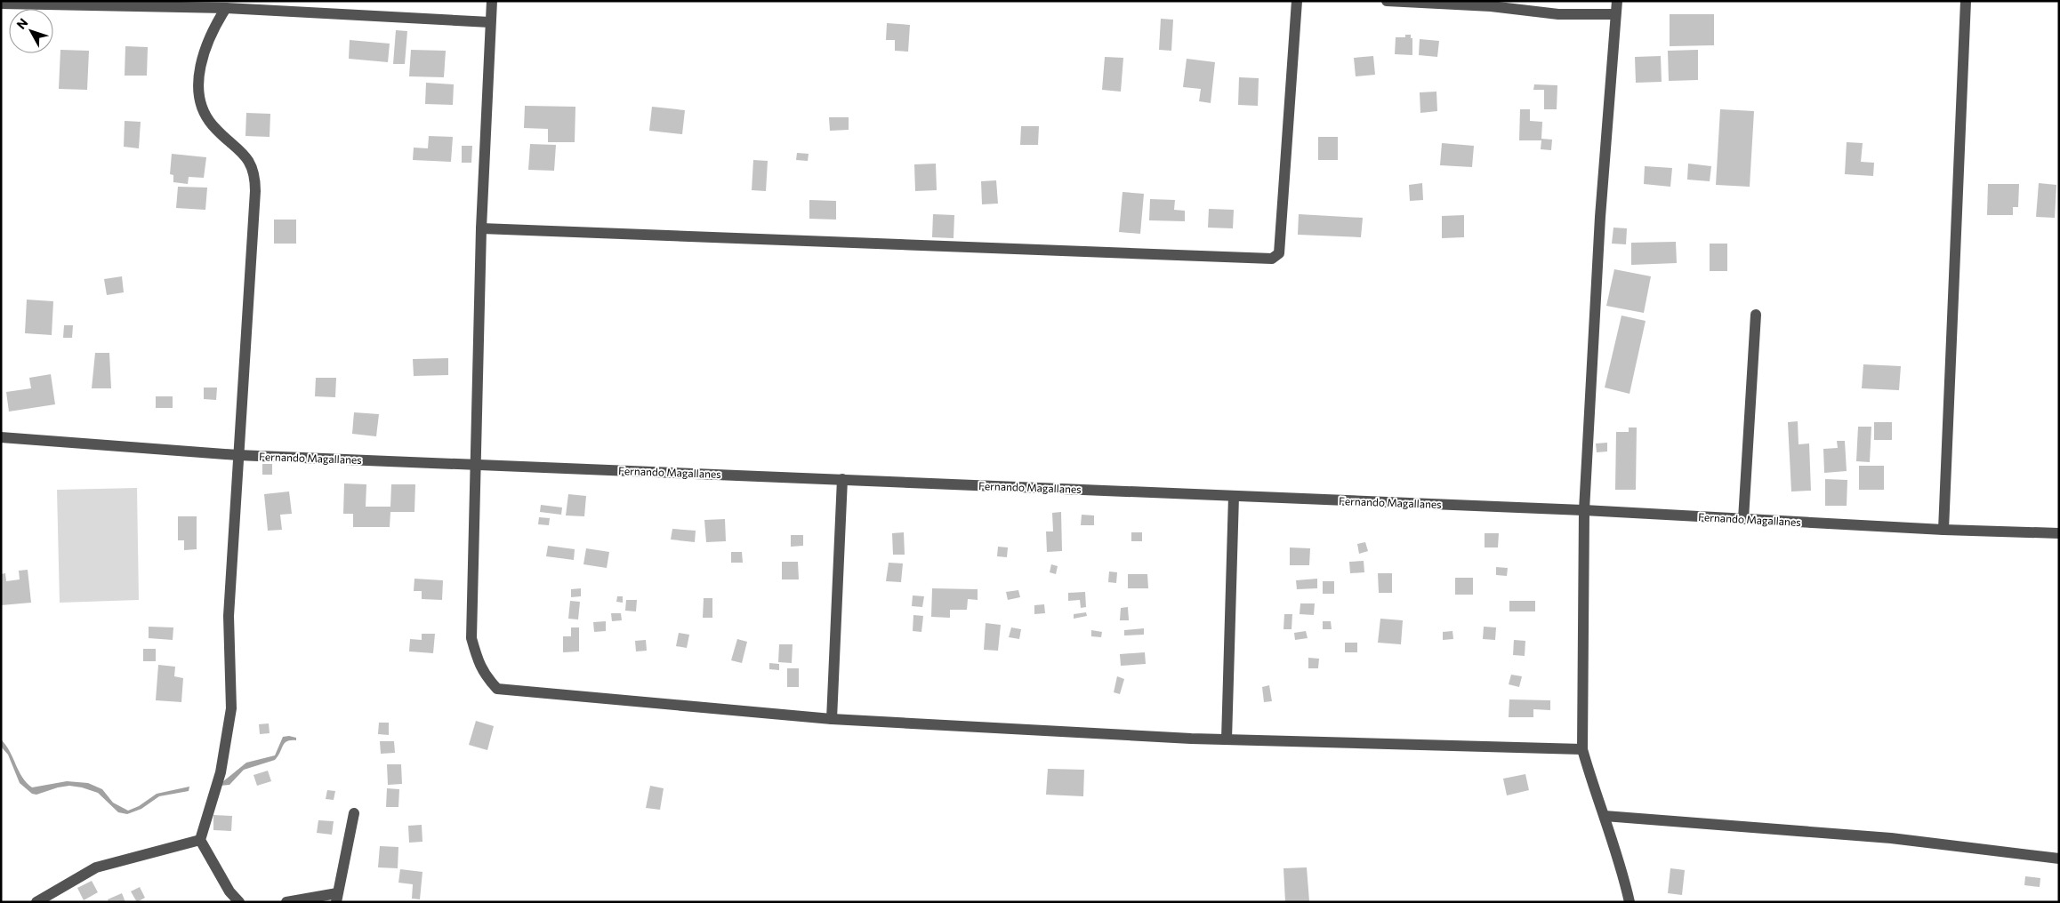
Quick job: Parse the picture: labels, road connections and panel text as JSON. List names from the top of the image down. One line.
{"streets":{"street":["Fernando Magallanes"]},"north":"top left"}
